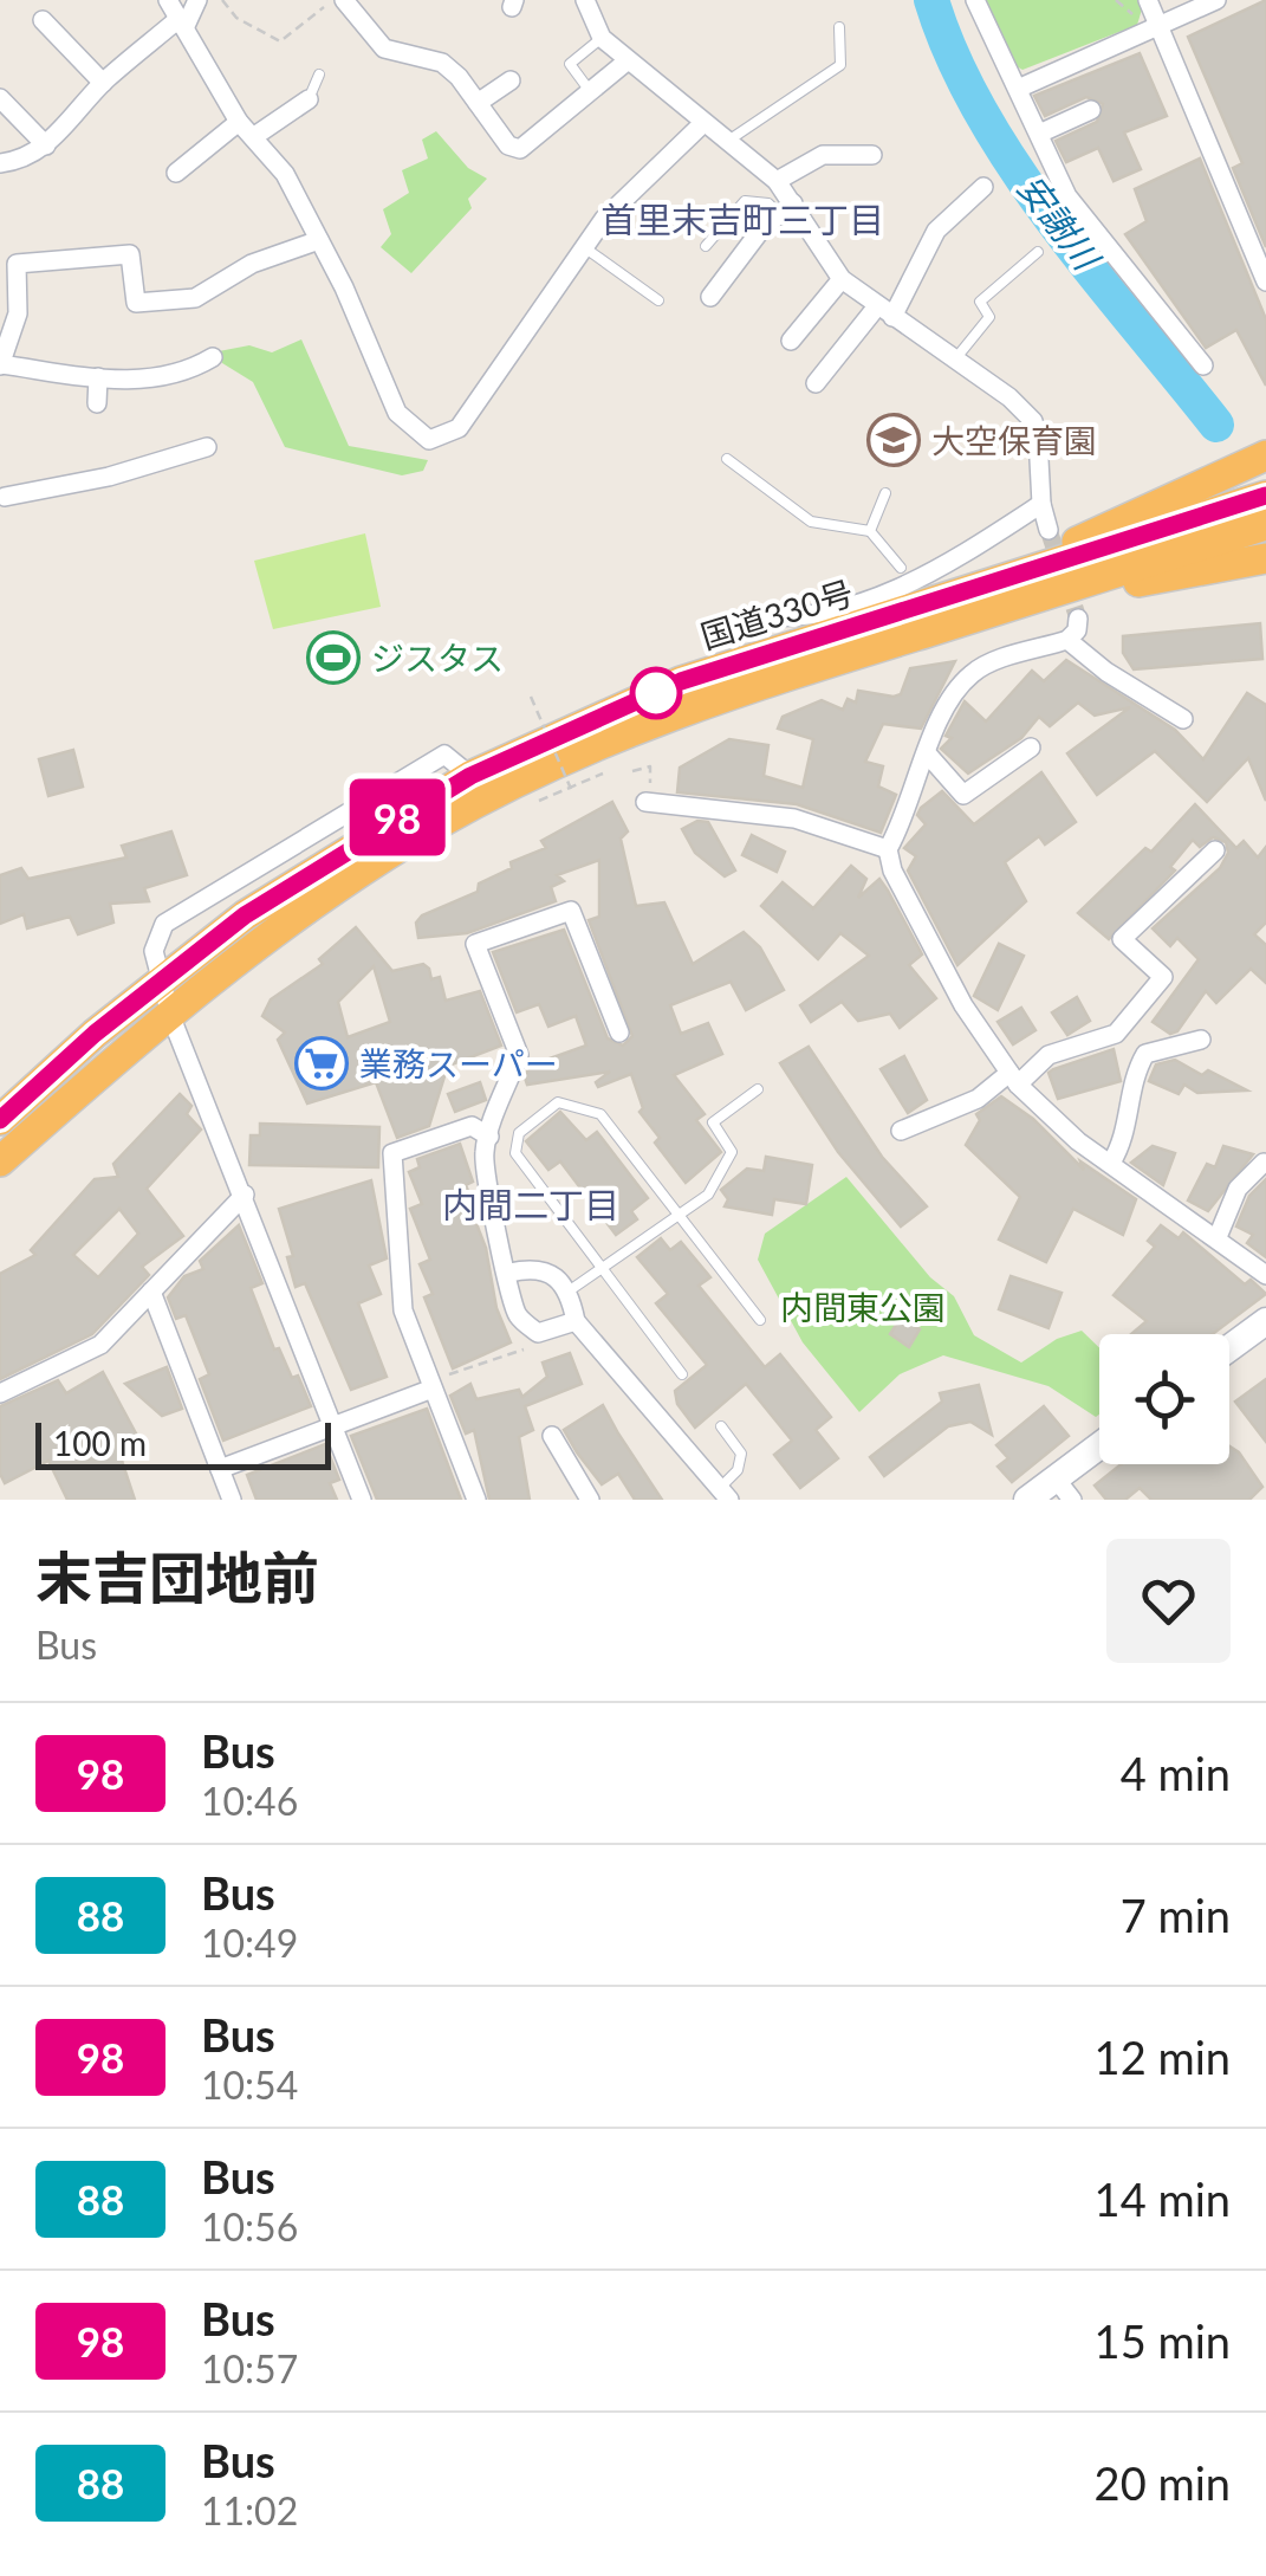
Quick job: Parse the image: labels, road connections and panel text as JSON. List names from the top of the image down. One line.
{"streets":{"highway":["国道330号"]},"districts":["首里末吉町三丁目","内間二丁目"],"water":["安謝川"],"parks":["内間東公園"],"places":{"school or university":["大空保育園"],"sports":["ジスタス"],"supermarket":["業務スーパー"]},"lines":["bus line 98"],"scale_bar":"100 m","page":{"on_map":"98","scale":"100 m","heading":["末吉団地前","Bus"],"list":[{"mark":"98","name":"Bus","note":"10:46","value":"4 min"},{"mark":"88","name":"Bus","note":"10:49","value":"7 min"},{"mark":"98","name":"Bus","note":"10:54","value":"12 min"},{"mark":"88","name":"Bus","note":"10:56","value":"14 min"},{"mark":"98","name":"Bus","note":"10:57","value":"15 min"},{"mark":"88","name":"Bus","note":"11:02","value":"20 min"}]}}
